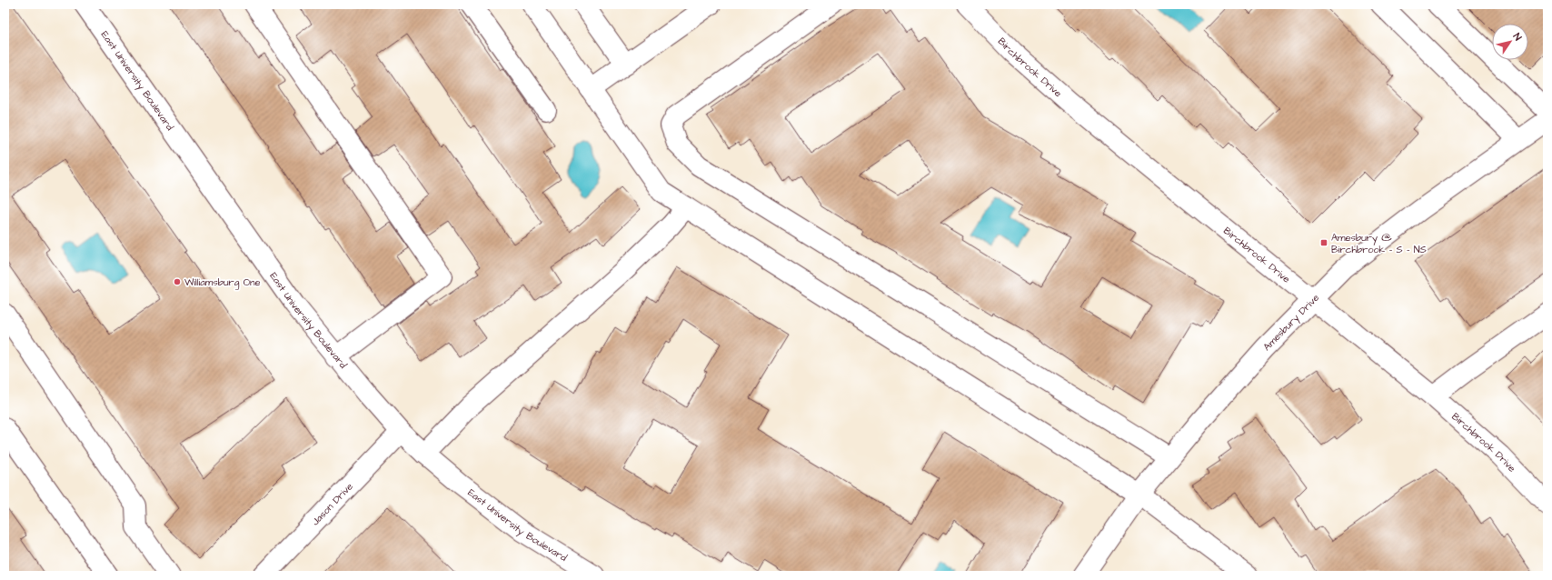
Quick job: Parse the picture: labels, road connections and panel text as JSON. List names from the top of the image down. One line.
{"streets":{"street":["Birchbrook Drive","East University Boulevard","Amesbury Drive","Jason Drive"]},"crossings":[["Birchbrook Drive","Amesbury Drive"],["East University Boulevard","Jason Drive"]],"places":{"transit":["Amesbury @ Birchbrook - S - NS"],"other":["Williamsburg One"]},"north":"top right"}
